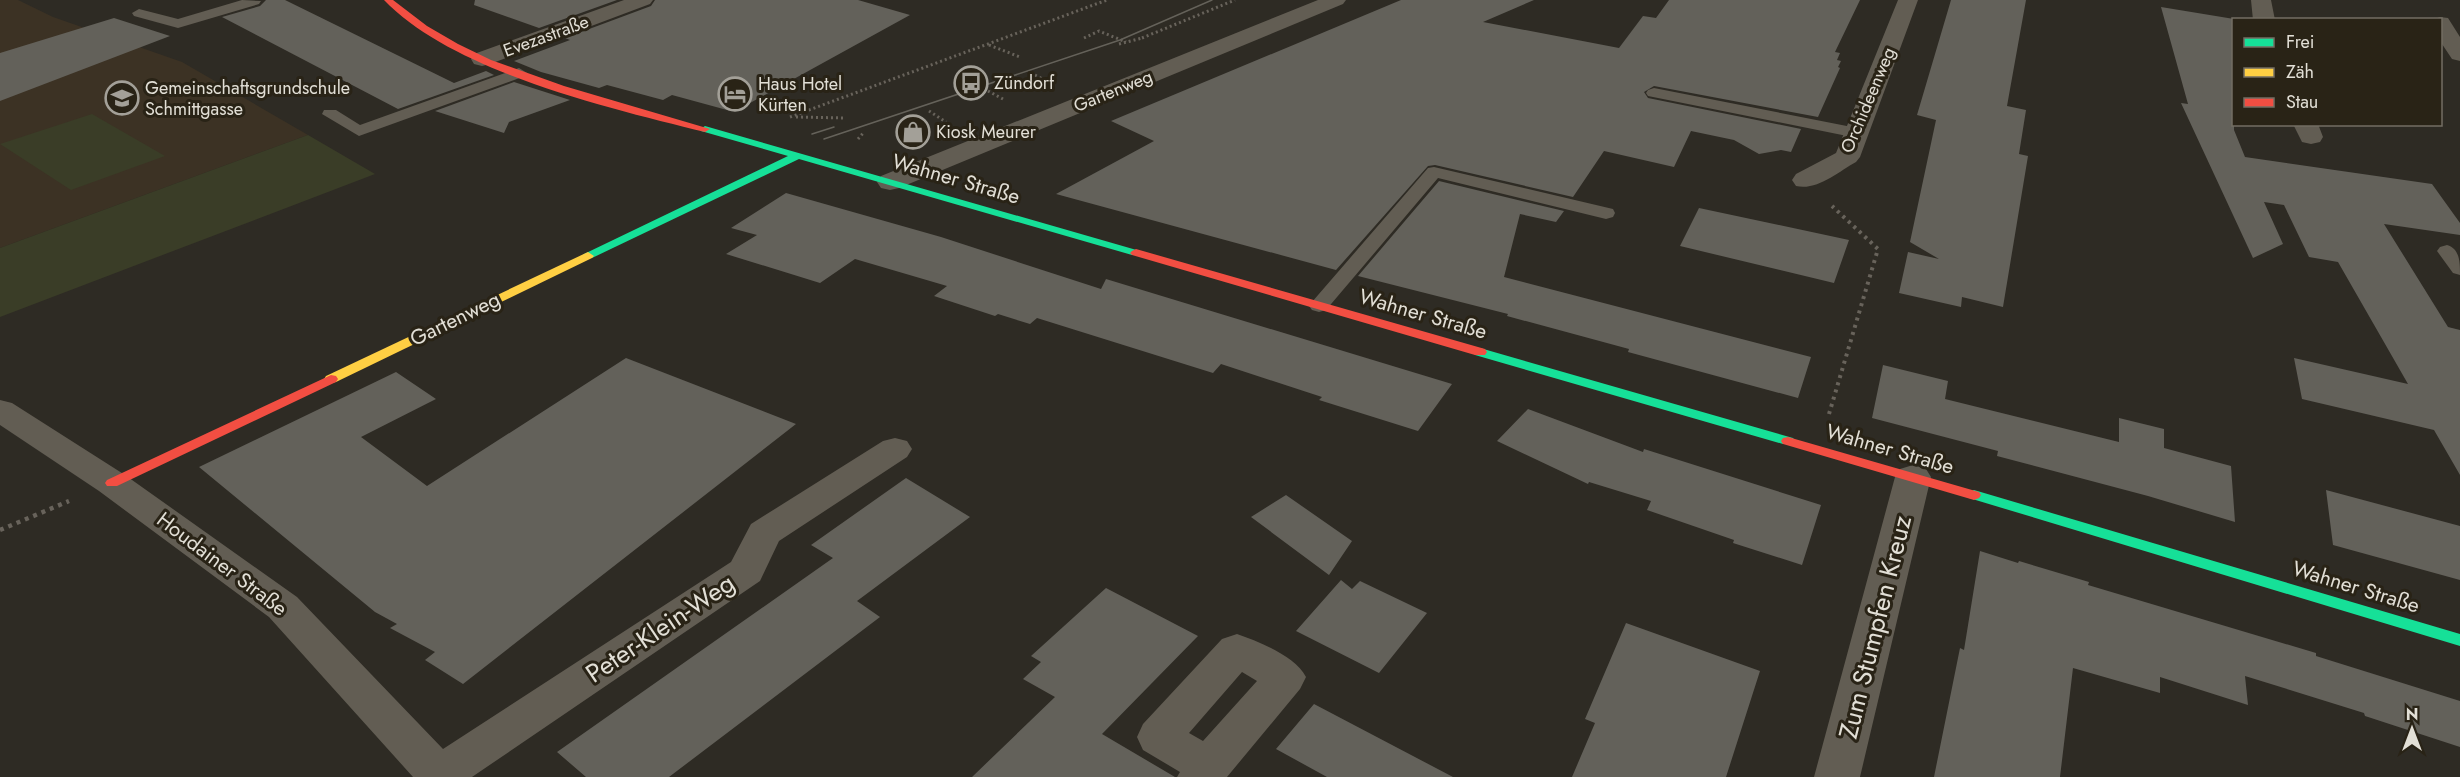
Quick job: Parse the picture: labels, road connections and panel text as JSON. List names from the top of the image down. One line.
{"streets":{"street":["Evezastraße","Gartenweg","Orchideenweg","Wahner Straße","Houdainer Straße","Zum Stumpfen Kreuz","Peter-Klein-Weg"]},"crossings":[["Evezastraße","Wahner Straße"],["Gartenweg","Wahner Straße"],["Gartenweg","Houdainer Straße"],["Wahner Straße","Zum Stumpfen Kreuz"],["Houdainer Straße","Peter-Klein-Weg"]],"places":{"bus stop":["Zündorf"],"hotel":["Haus Hotel Kürten"],"school or university":["Gemeinschaftsgrundschule Schmittgasse"],"shop":["Kiosk Meurer"]},"legend":["Frei","Zäh","Stau"],"north":"top"}
